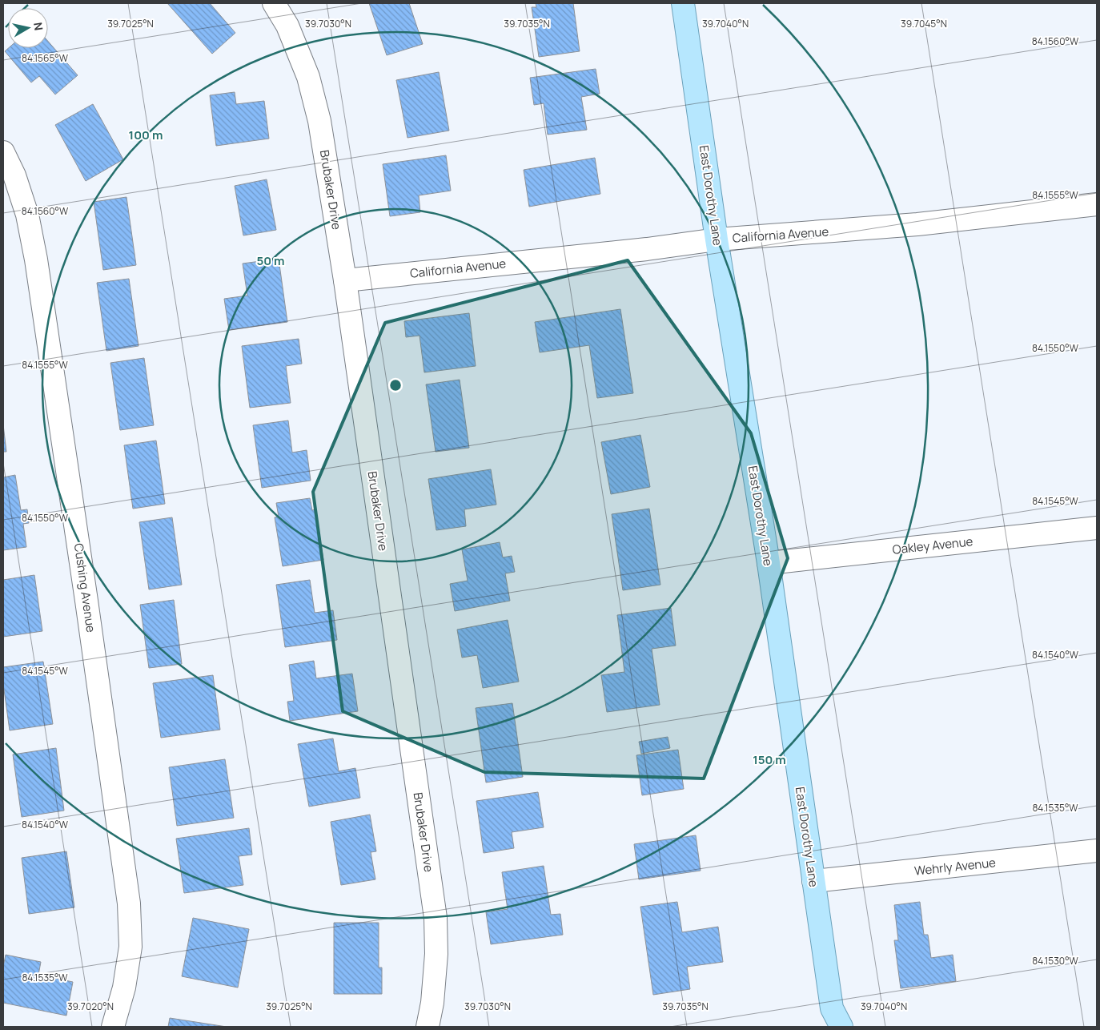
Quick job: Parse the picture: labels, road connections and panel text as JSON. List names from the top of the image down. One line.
{"streets":{"main road":["East Dorothy Lane"],"street":["Brubaker Drive","California Avenue","Oakley Avenue","Cushing Avenue","Wehrly Avenue"]},"crossings":[["Brubaker Drive","California Avenue"],["East Dorothy Lane","California Avenue"],["East Dorothy Lane","Oakley Avenue"],["East Dorothy Lane","Wehrly Avenue"]],"north":"right","coordinates":["39.7025°N","39.7030°N","39.7040°N","39.7045°N","39.7035°N","84.1560°W","84.1565°W","84.1555°W","84.1550°W","84.1545°W","84.1540°W","84.1535°W","84.1530°W","39.7020°N"],"rings":["100 m","50 m","150 m"]}
